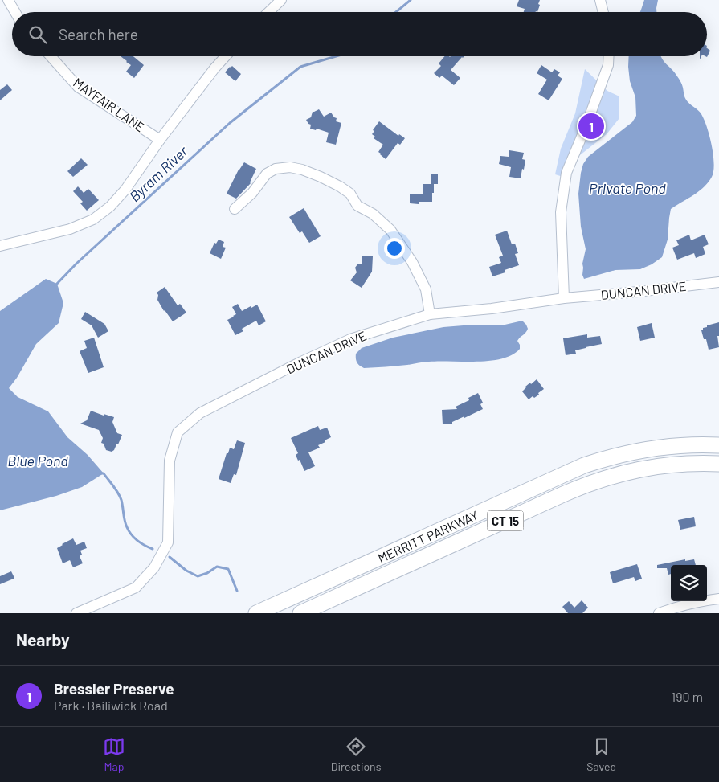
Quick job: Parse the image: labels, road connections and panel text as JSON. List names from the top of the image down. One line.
{"streets":{"highway":["CT 15","MERRITT PARKWAY"],"street":["MAYFAIR LANE","DUNCAN DRIVE"]},"water":["Byram River","Private Pond","Blue Pond"],"page":{"search":"Search here","pins":"1","heading":"Nearby","list":[{"mark":"1","name":"Bressler Preserve","note":"Park · Bailiwick Road","value":"190 m"}],"nav":["Map","Directions","Saved"]}}
